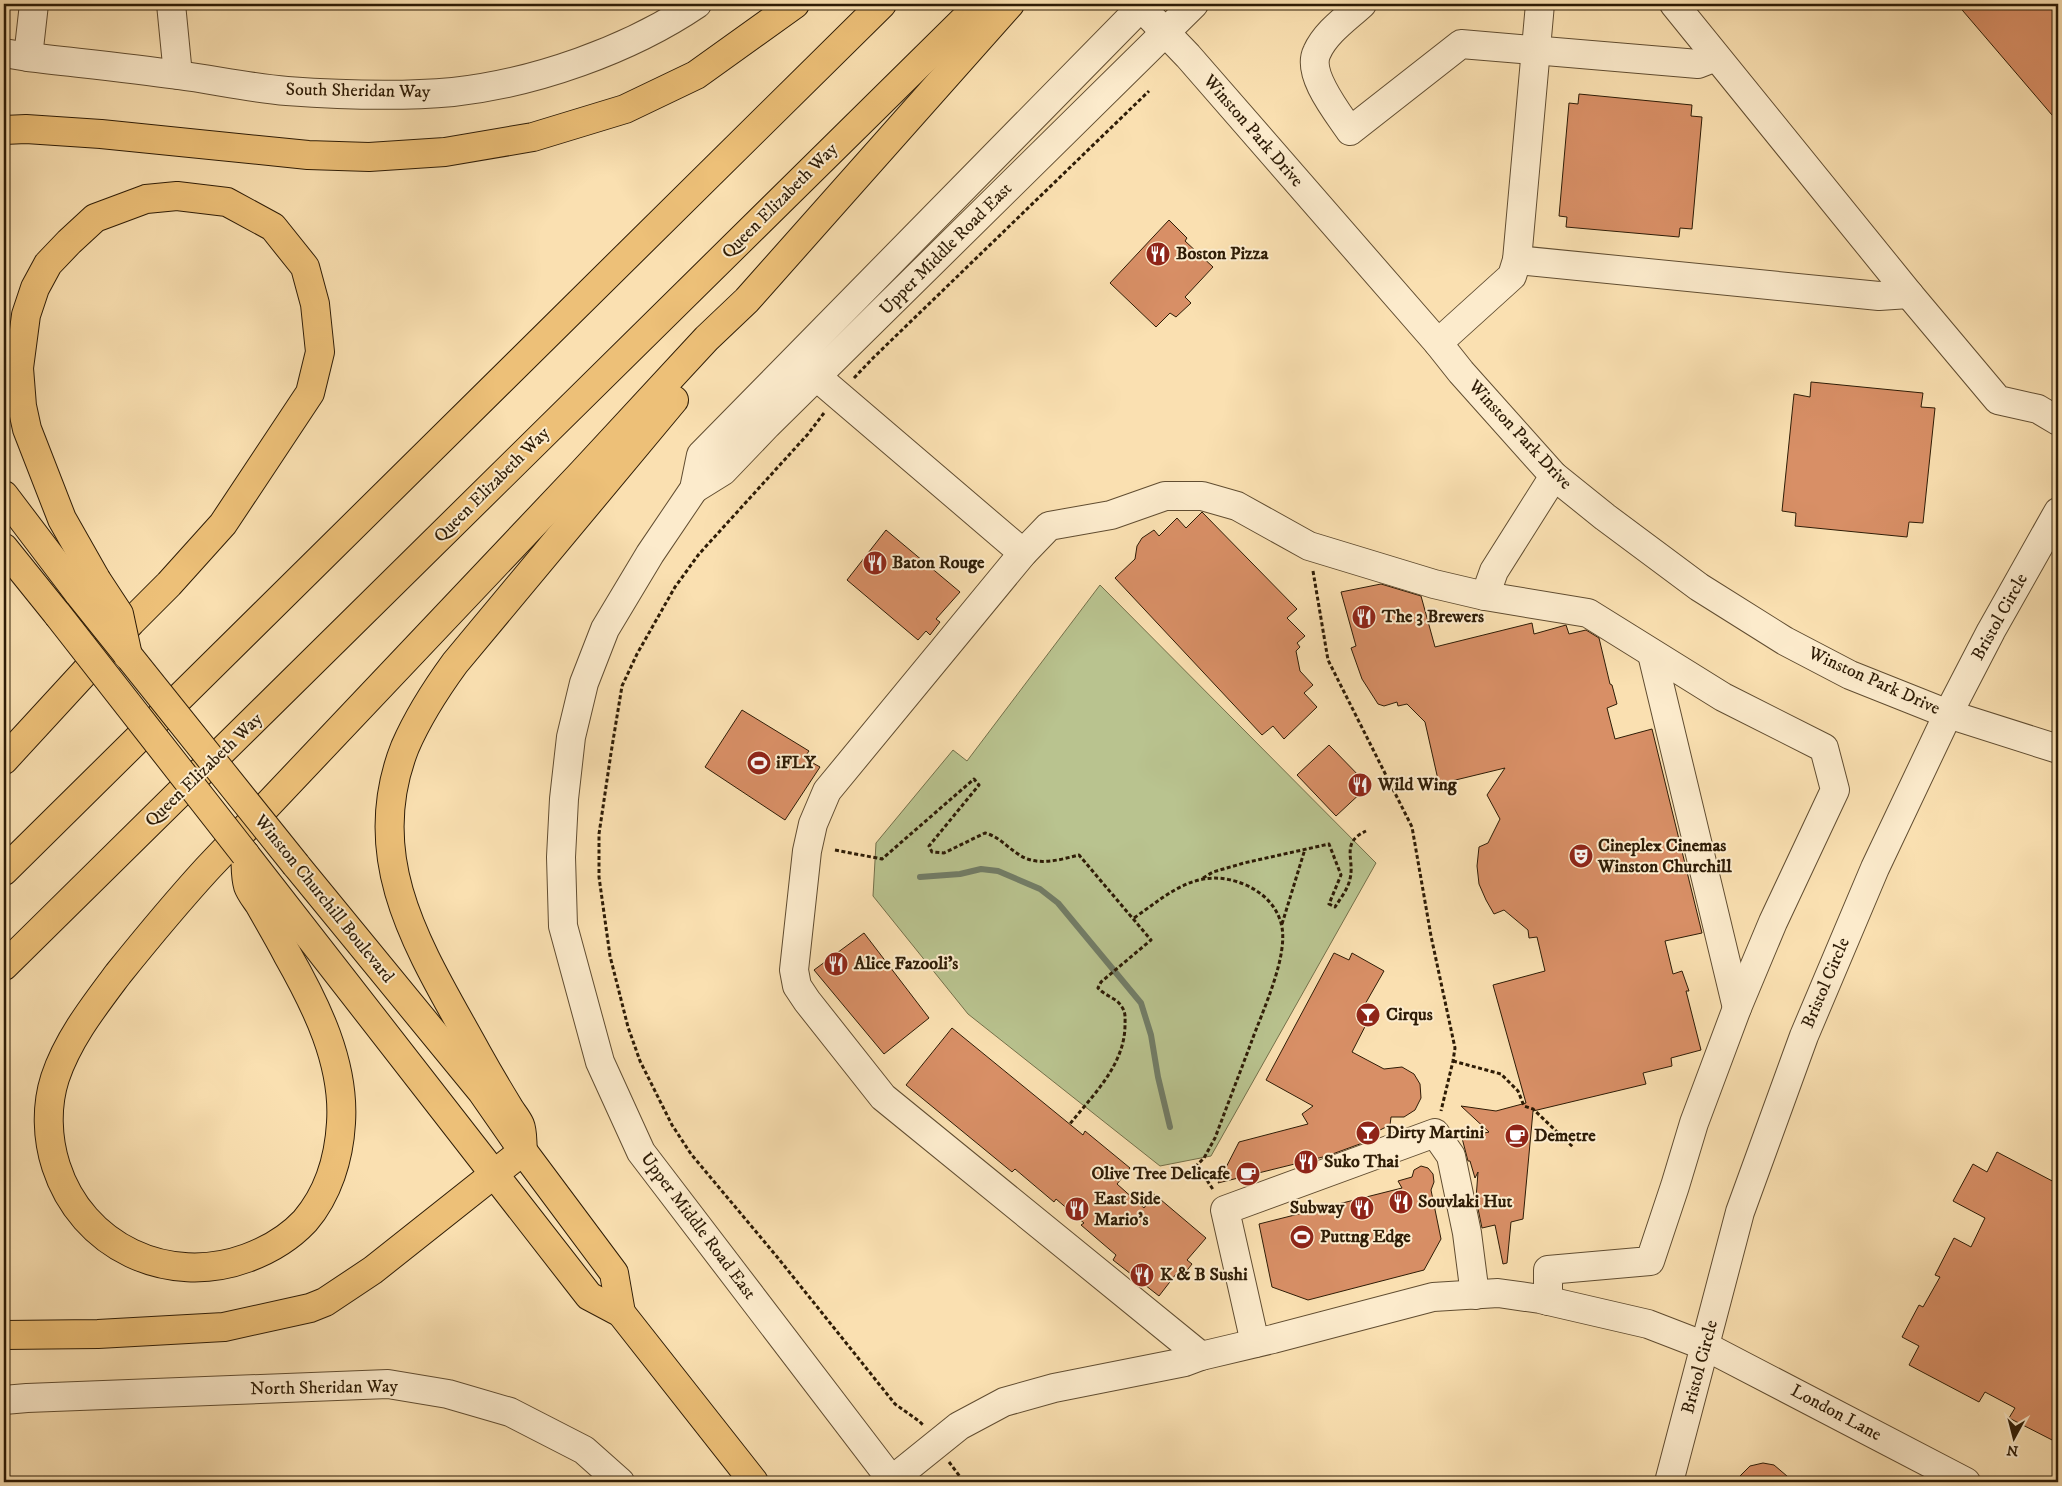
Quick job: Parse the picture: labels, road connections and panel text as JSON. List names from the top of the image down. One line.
{"streets":{"main road":["Queen Elizabeth Way","Winston Churchill Boulevard"],"street":["South Sheridan Way","Winston Park Drive","Upper Middle Road East","Bristol Circle","North Sheridan Way","London Lane"]},"crossings":[["Winston Park Drive","Upper Middle Road East"],["Winston Park Drive","Bristol Circle"],["Upper Middle Road East","London Lane"],["Bristol Circle","London Lane"]],"places":{"restaurant":["Boston Pizza","Baton Rouge","The 3 Brewers","Wild Wing","Alice Fazooli's","Suko Thai","Souvlaki Hut","Subway","East Side Mario's","K & B Sushi"],"sports":["iFLY","Puttng Edge"],"theatre":["Cineplex Cinemas Winston Churchill"],"bar":["Cirqus","Dirty Martini"],"cafe":["Demetre","Olive Tree Delicafe"]},"north":"bottom"}
